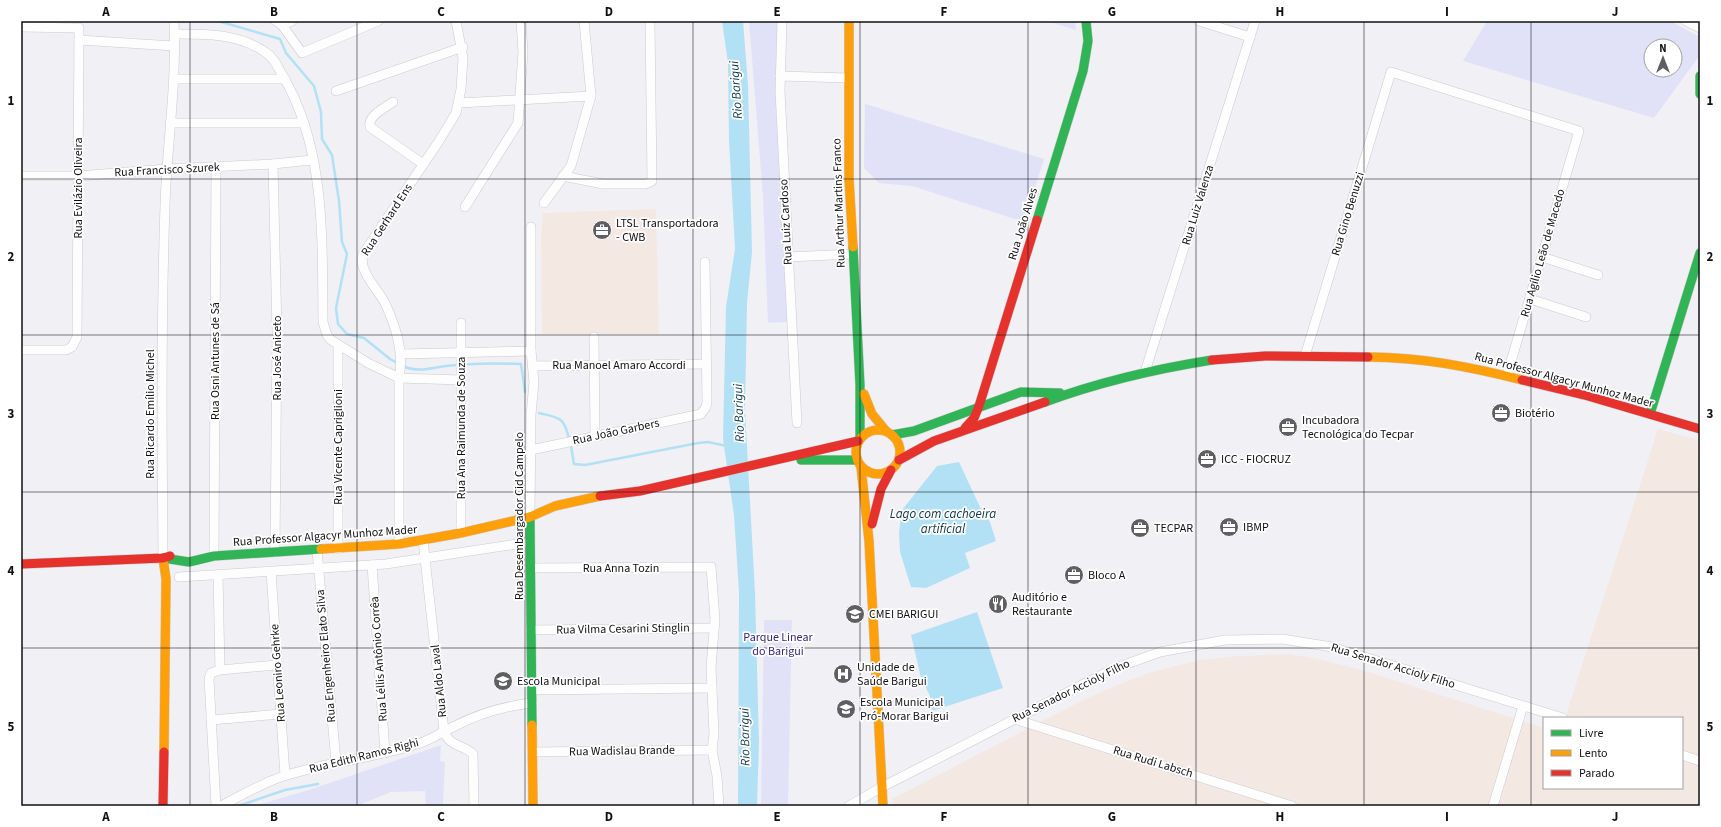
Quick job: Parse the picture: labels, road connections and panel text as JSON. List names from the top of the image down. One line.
{"streets":{"street":["Rua Francisco Szurek","Rua Evilázio Oliveira","Rua Arthur Martins Franco","Rua Luiz Valenza","Rua Gino Benuzzi","Rua Gerhard Ens","Rua Luiz Cardoso","Rua João Alves","Rua Agílio Leão de Macedo","Rua José Aniceto","Rua Osni Antunes de Sá","Rua Manoel Amaro Accordi","Rua Professor Algacyr Munhoz Mader","Rua Ricardo Emílio Michel","Rua Ana Raimunda de Souza","Rua João Garbers","Rua Vicente Capriglioni","Rua Desembargador Cid Campelo","Rua Anna Tozin","Rua Vilma Cesarini Stinglin","Rua Engenheiro Elato Silva","Rua Léllis Antônio Corrêa","Rua Senador Accioly Filho","Rua Leoniro Gehrke","Rua Aldo Laval","Rua Wadislau Brande","Rua Edith Ramos Righi","Rua Rudi Labsch"]},"crossings":[["Rua Francisco Szurek","Rua Evilázio Oliveira"],["Rua Francisco Szurek","Rua José Aniceto"],["Rua Francisco Szurek","Rua Osni Antunes de Sá"],["Rua Francisco Szurek","Rua Ricardo Emílio Michel"],["Rua Arthur Martins Franco","Rua Professor Algacyr Munhoz Mader"],["Rua Luiz Valenza","Rua Professor Algacyr Munhoz Mader"],["Rua Gino Benuzzi","Rua Agílio Leão de Macedo"],["Rua Gino Benuzzi","Rua Professor Algacyr Munhoz Mader"],["Rua Gerhard Ens","Rua Professor Algacyr Munhoz Mader"],["Rua João Alves","Rua Professor Algacyr Munhoz Mader"],["Rua Agílio Leão de Macedo","Rua Professor Algacyr Munhoz Mader"],["Rua José Aniceto","Rua Professor Algacyr Munhoz Mader"],["Rua Osni Antunes de Sá","Rua Professor Algacyr Munhoz Mader"],["Rua Manoel Amaro Accordi","Rua João Garbers"],["Rua Manoel Amaro Accordi","Rua Desembargador Cid Campelo"],["Rua Professor Algacyr Munhoz Mader","Rua Ricardo Emílio Michel"],["Rua Professor Algacyr Munhoz Mader","Rua Ana Raimunda de Souza"],["Rua Professor Algacyr Munhoz Mader","Rua Vicente Capriglioni"],["Rua Professor Algacyr Munhoz Mader","Rua Desembargador Cid Campelo"],["Rua Professor Algacyr Munhoz Mader","Rua Engenheiro Elato Silva"],["Rua Professor Algacyr Munhoz Mader","Rua Aldo Laval"],["Rua João Garbers","Rua Desembargador Cid Campelo"],["Rua Desembargador Cid Campelo","Rua Anna Tozin"],["Rua Desembargador Cid Campelo","Rua Vilma Cesarini Stinglin"],["Rua Desembargador Cid Campelo","Rua Wadislau Brande"],["Rua Desembargador Cid Campelo","Rua Edith Ramos Righi"],["Rua Anna Tozin","Rua Vilma Cesarini Stinglin"],["Rua Engenheiro Elato Silva","Rua Edith Ramos Righi"],["Rua Léllis Antônio Corrêa","Rua Edith Ramos Righi"],["Rua Senador Accioly Filho","Rua Rudi Labsch"],["Rua Leoniro Gehrke","Rua Edith Ramos Righi"],["Rua Aldo Laval","Rua Edith Ramos Righi"]],"water":["Rio Barigui","Lago com cachoeira artificial"],"parks":["Parque Linear do Barigui"],"places":{"office":["LTSL Transportadora - CWB","Biotério","Incubadora Tecnológica do Tecpar","ICC - FIOCRUZ","IBMP","TECPAR","Bloco A"],"restaurant":["Auditório e Restaurante"],"school or university":["CMEI BARIGUI","Escola Municipal","Escola Municipal Pró-Morar Barigui"],"hospital":["Unidade de Saúde Barigui"]},"legend":["Livre","Lento","Parado"],"north":"top","grid":{"columns":["A","B","C","D","E","F","G","H","I","J"],"rows":["1","2","3","4","5"]}}
